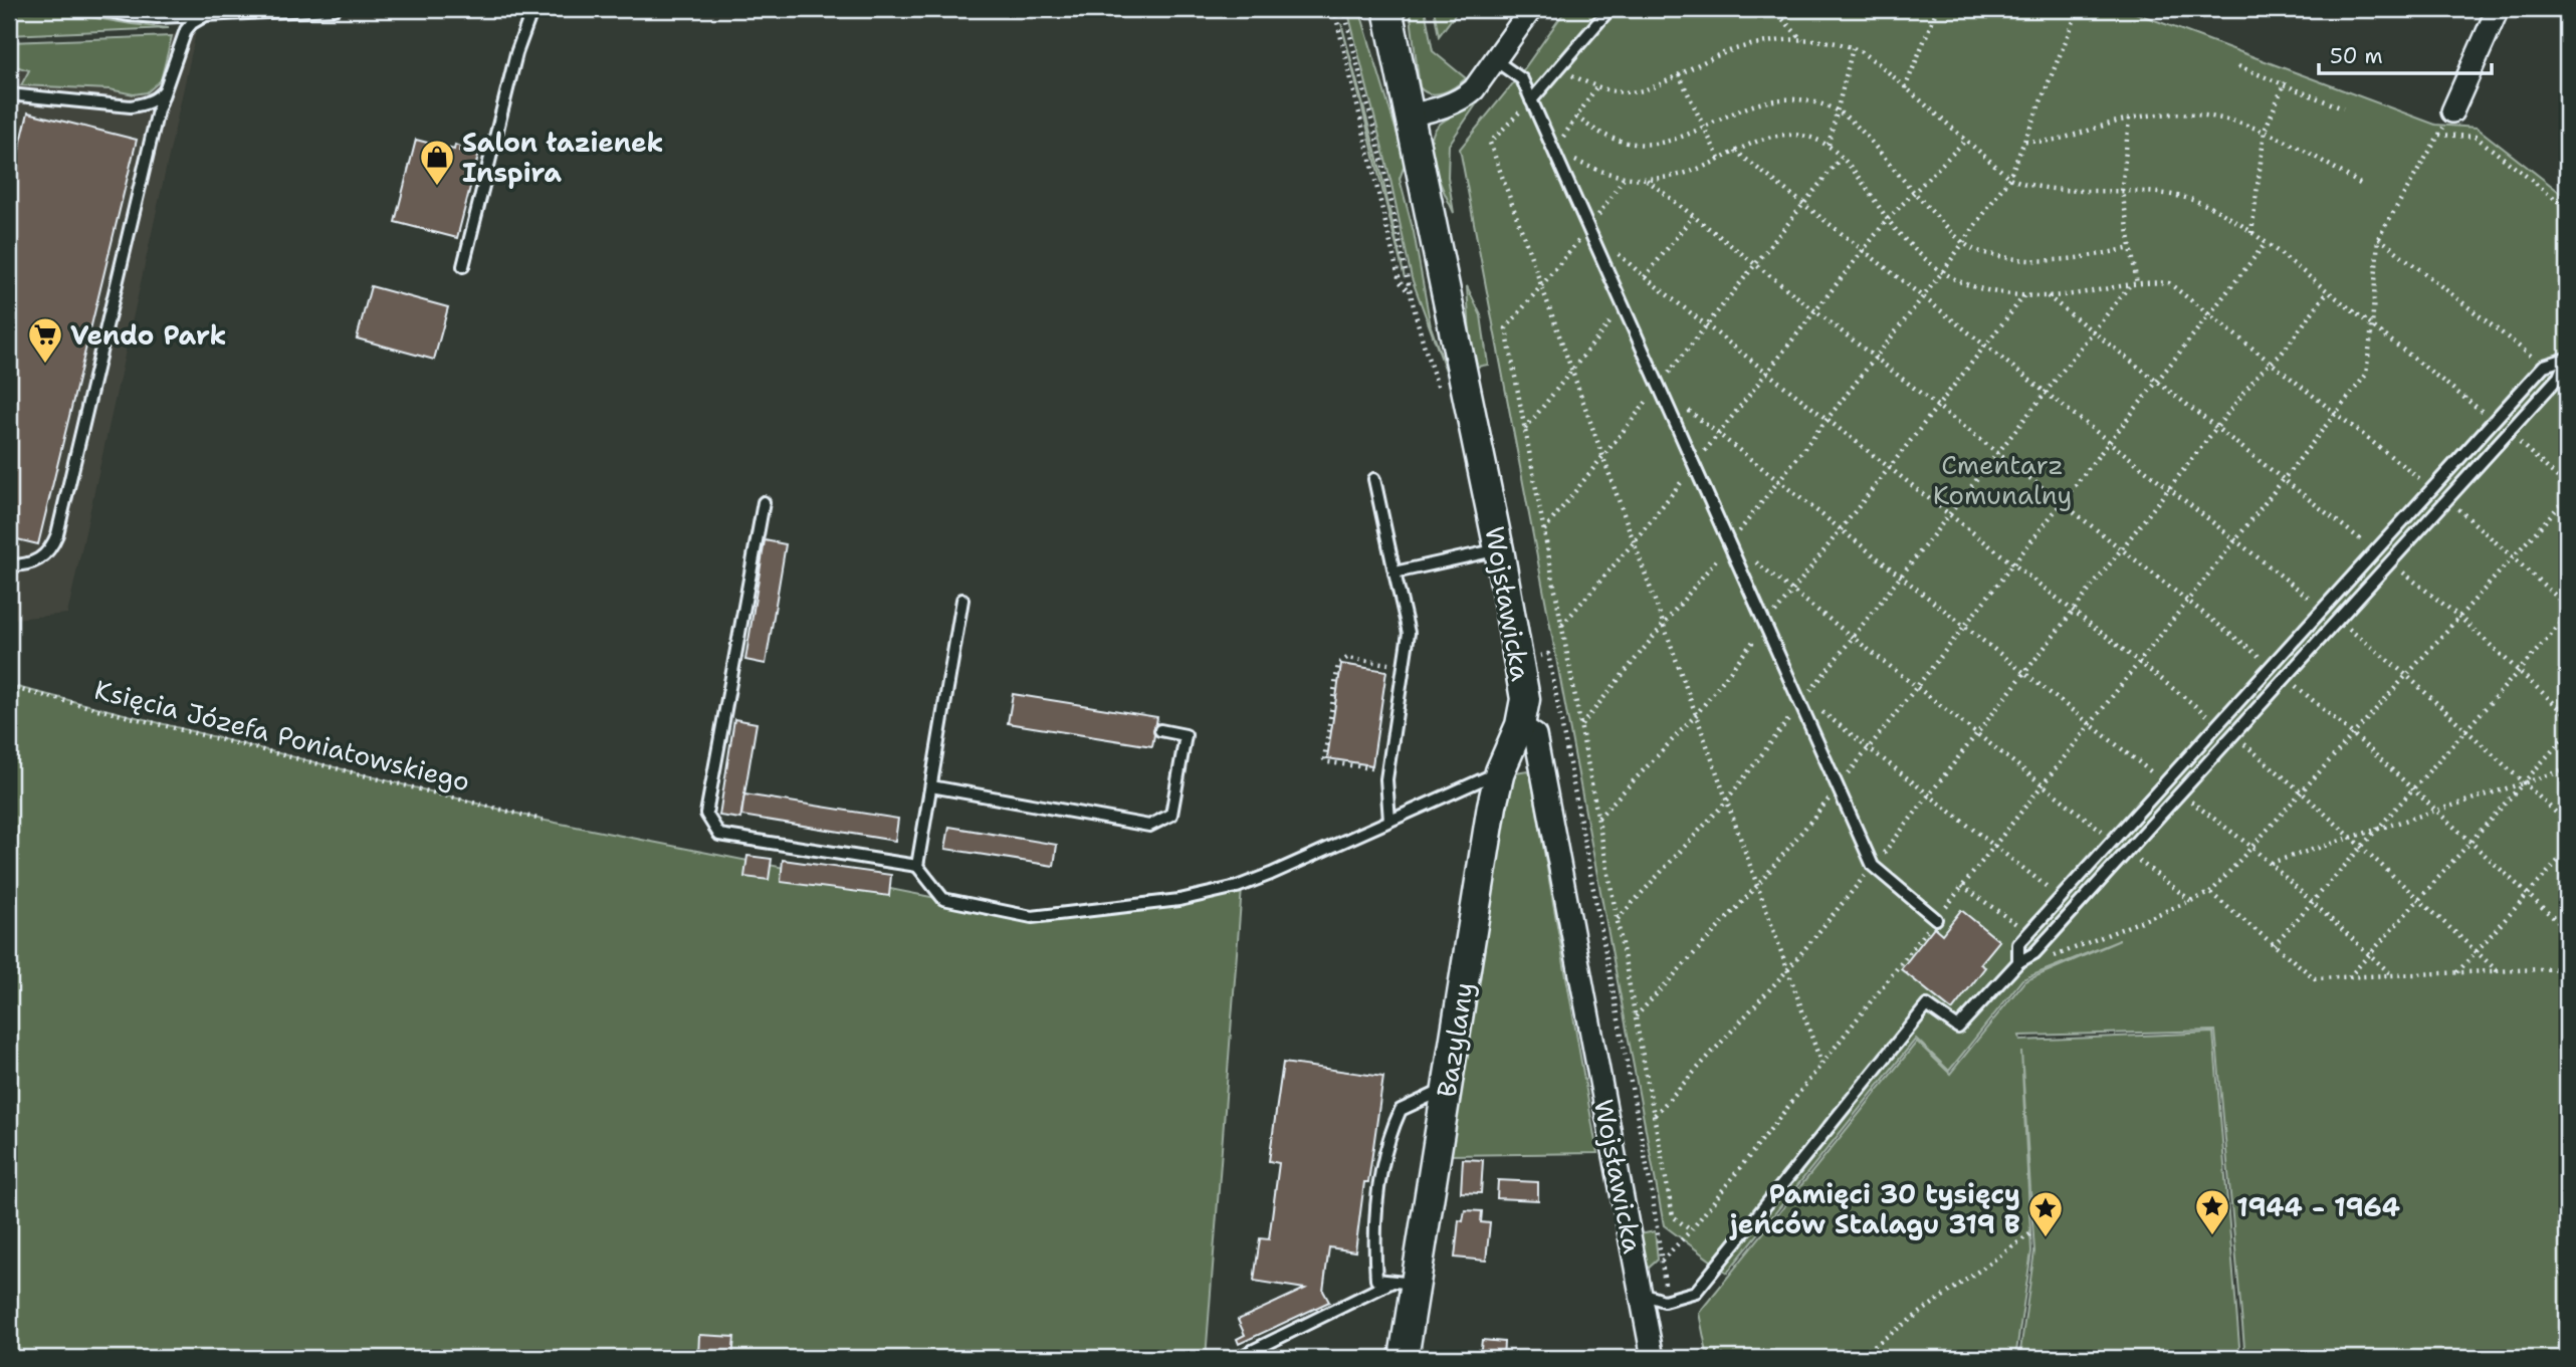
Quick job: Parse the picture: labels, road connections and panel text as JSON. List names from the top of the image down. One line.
{"streets":{"street":["Wojsławicka","Bazylany"],"path":["Księcia Józefa Poniatowskiego"]},"crossings":[["Wojsławicka","Bazylany"]],"parks":["Cmentarz Komunalny"],"places":{"shop":["Salon łazienek Inspira"],"supermarket":["Vendo Park"],"place":["1944 - 1964","Pamięci 30 tysięcy jeńców Stalagu 319 B"]},"scale_bar":"50 m"}
